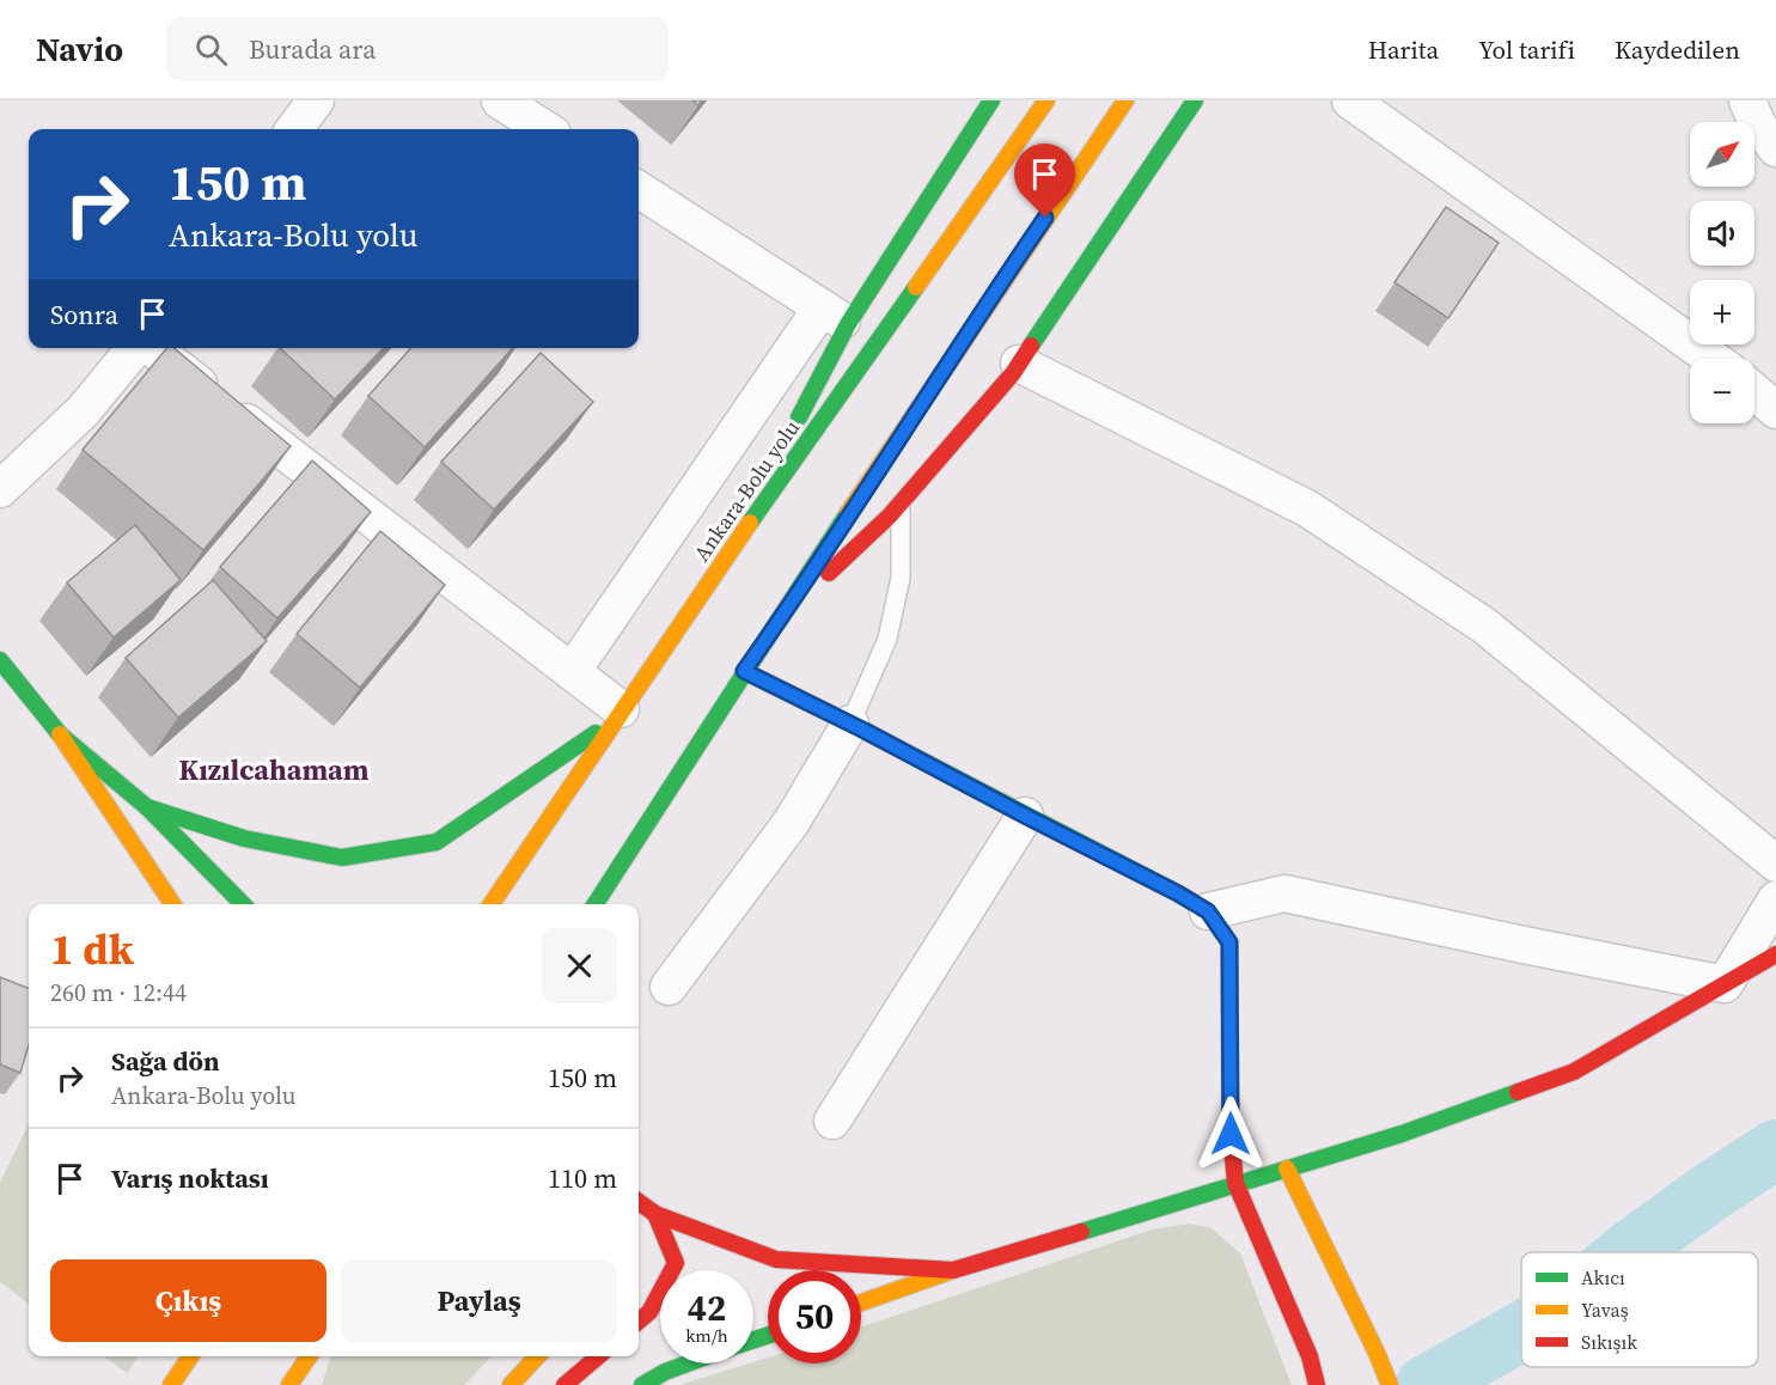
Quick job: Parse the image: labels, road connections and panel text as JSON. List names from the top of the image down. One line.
{"streets":{"main road":["Ankara-Bolu yolu"]},"districts":["Kızılcahamam"],"legend":["Akıcı","Yavaş","Sıkışık"],"north":"top right","page":{"header":"Navio","search":"Burada ara","nav":["Harita","Yol tarifi","Kaydedilen"],"map_buttons":["+","−"],"turn":["150 m","Ankara-Bolu yolu"],"then":"Sonra","heading":["1 dk","260 m · 12:44"],"list":[{"name":"Sağa dön","note":"Ankara-Bolu yolu","value":"150 m"},{"name":"Varış noktası","value":"110 m"}],"buttons":["Çıkış","Paylaş"],"speed":"42 km/h","limit":"50"}}
